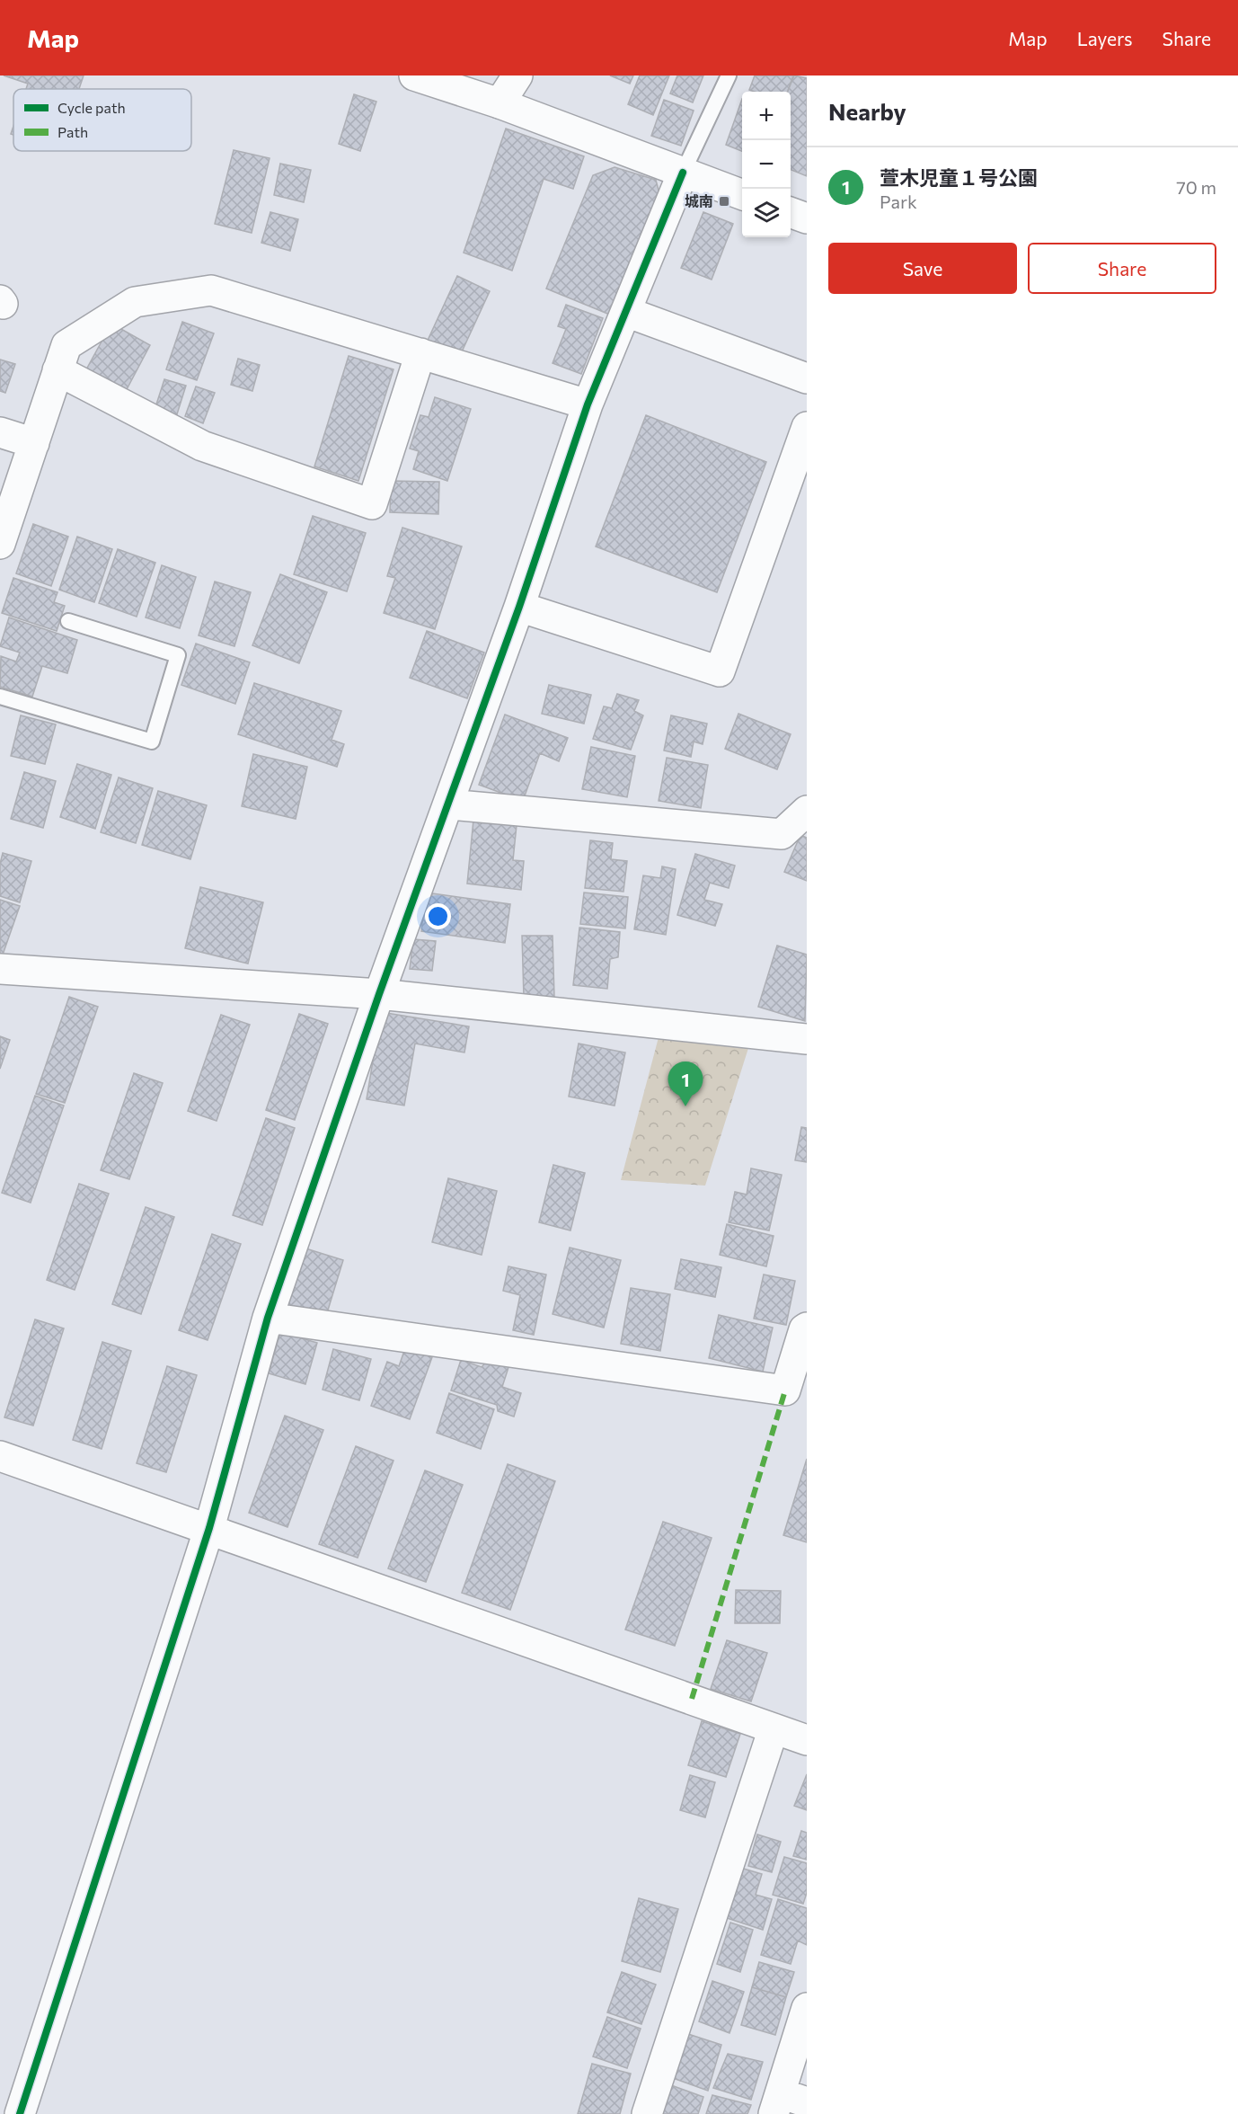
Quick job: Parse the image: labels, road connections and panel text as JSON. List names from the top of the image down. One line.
{"places":{"transit":["城南"]},"legend":["Cycle path","Path"],"page":{"header":"Map","nav":["Map","Layers","Share"],"heading":"Nearby","map_buttons":["+","−"],"list":[{"mark":"1","name":"萱木児童１号公園","note":"Park","value":"70 m"}],"buttons":["Save","Share"],"pins":"1"}}
